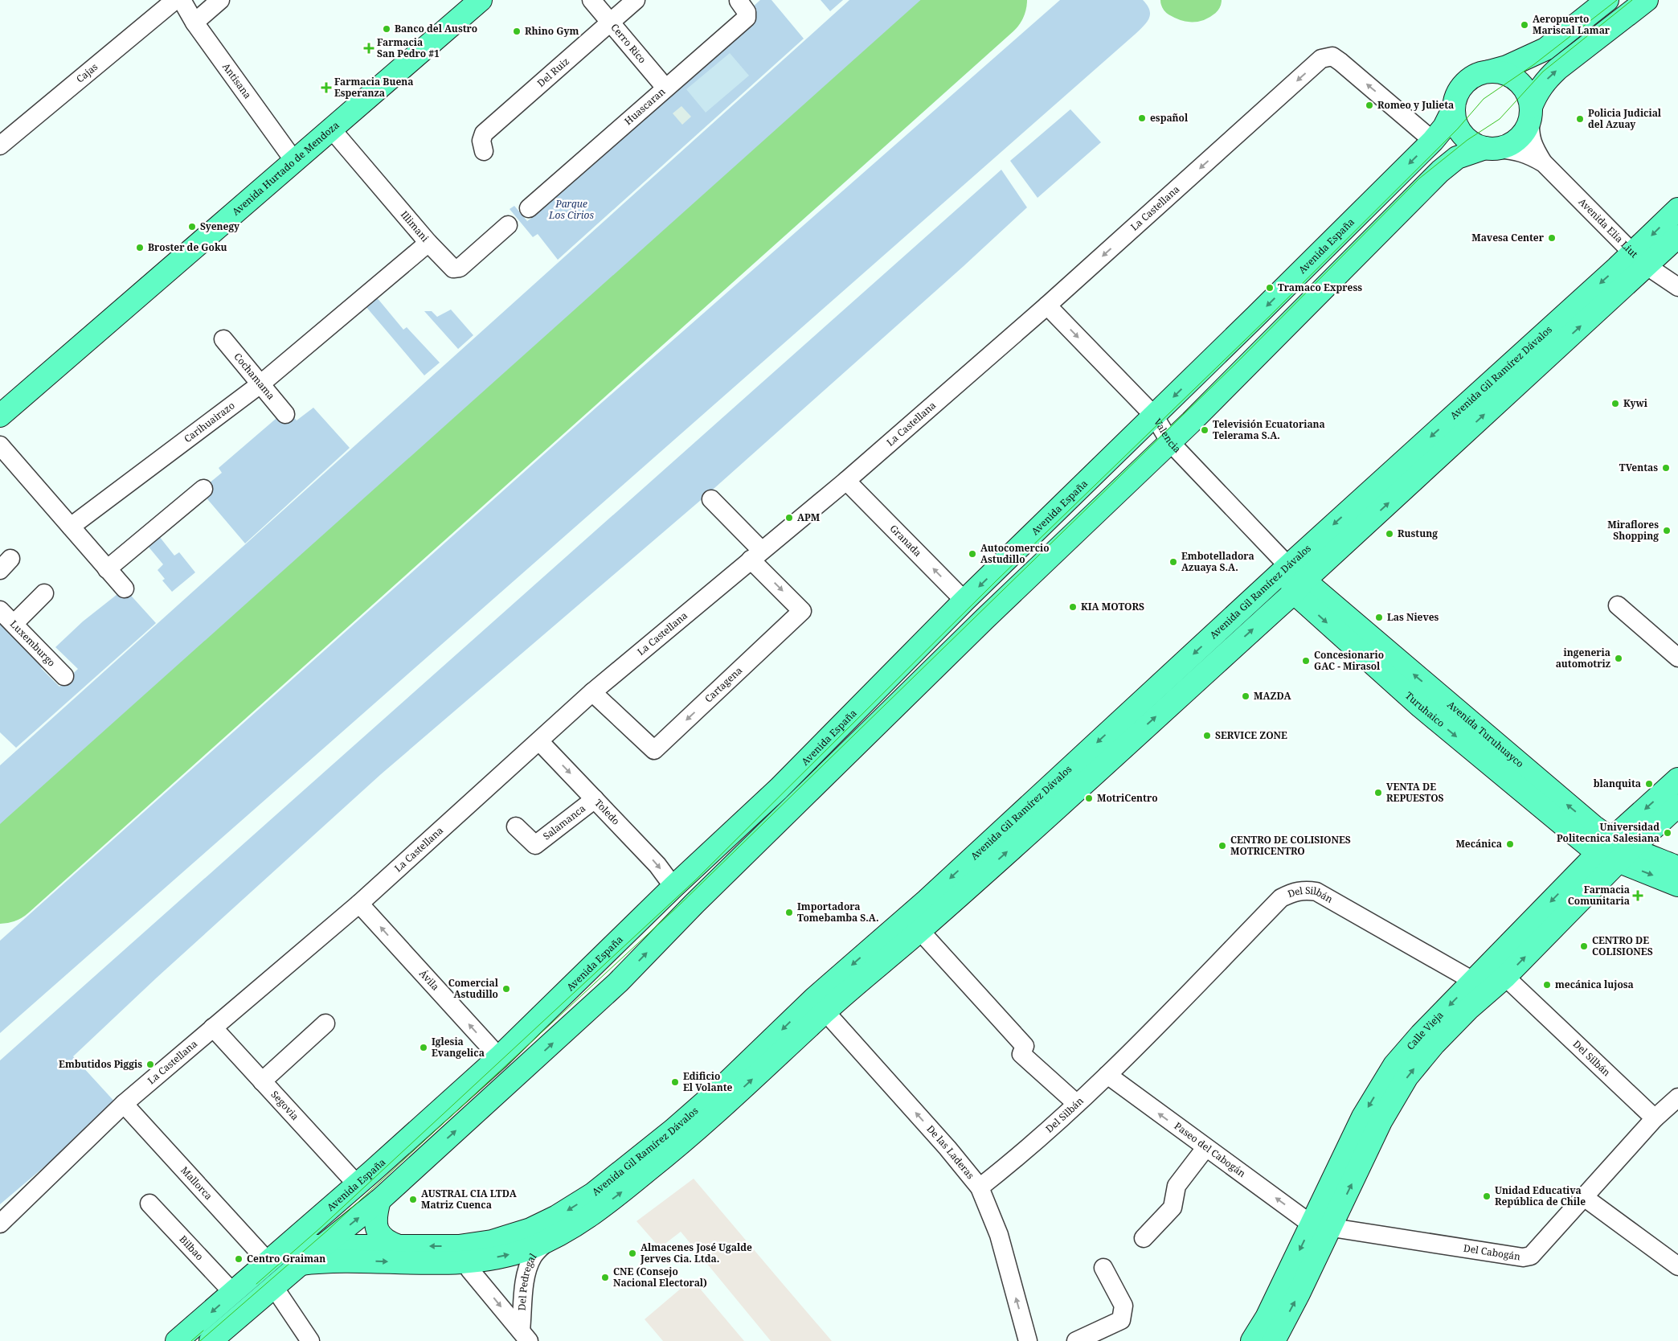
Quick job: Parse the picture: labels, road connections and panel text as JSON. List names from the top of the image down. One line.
{"streets":{"main road":["Avenida Hurtado de Mendoza","Avenida España","Avenida Gil Ramírez Dávalos","Avenida Turuhuayco","Calle Vieja"],"street":["Cerro Rico","Del Ruiz","Cajas","Antisana","Huascaran","La Castellana","Illimani","Avenida Elia Liut","Cochamama","Carihuairazo","Valencia","Granada","Luxemburgo","Cartagena","Toledo","Salamanca","Del Silbán","Ávila","Segovia","Paseo del Cabogán","De las Laderas","Mallorca","Bilbao","Del Cabogán","Del Pedregal"]},"crossings":[["Cerro Rico","Del Ruiz"],["Cerro Rico","Huascaran"],["Antisana","Avenida Hurtado de Mendoza"],["Avenida Hurtado de Mendoza","Illimani"],["La Castellana","Avenida España"],["La Castellana","Valencia"],["La Castellana","Granada"],["La Castellana","Cartagena"],["La Castellana","Toledo"],["La Castellana","Ávila"],["La Castellana","Segovia"],["La Castellana","Mallorca"],["Illimani","Carihuairazo"],["Avenida Elia Liut","Avenida España"],["Avenida Elia Liut","Avenida Gil Ramírez Dávalos"],["Avenida España","Avenida Gil Ramírez Dávalos"],["Avenida España","Valencia"],["Avenida España","Granada"],["Avenida España","Toledo"],["Avenida España","Ávila"],["Avenida España","Segovia"],["Avenida España","Mallorca"],["Avenida España","Bilbao"],["Avenida Gil Ramírez Dávalos","Valencia"],["Avenida Gil Ramírez Dávalos","Avenida Turuhuayco"],["Avenida Gil Ramírez Dávalos","De las Laderas"],["Avenida Gil Ramírez Dávalos","Del Pedregal"],["Cochamama","Carihuairazo"],["Valencia","Avenida Turuhuayco"],["Avenida Turuhuayco","Calle Vieja"],["Toledo","Salamanca"],["Del Silbán","Calle Vieja"],["Del Silbán","Paseo del Cabogán"],["Del Silbán","De las Laderas"],["Del Silbán","Del Cabogán"],["Calle Vieja","Paseo del Cabogán"],["Calle Vieja","Del Cabogán"],["Paseo del Cabogán","Del Cabogán"]],"one_way":["Valencia","Granada","Toledo","Ávila","Paseo del Cabogán","Del Pedregal"],"parks":["Parque Los Cirios"],"places":{"other":["Aeropuerto Mariscal Lamar","Banco del Austro","Rhino Gym","Romeo y Julieta","español","Policia Judicial del Azuay","Syenegy","Mavesa Center","Broster de Goku","Tramaco Express","Kywi","Televisión Ecuatoriana Telerama S.A.","TVentas","APM","Miraflores Shopping","Rustung","Autocomercio Astudillo","Embotelladora Azuaya S.A.","KIA MOTORS","Las Nieves","ingeneria automotriz","Concesionario GAC - Mirasol","MAZDA","SERVICE ZONE","blanquita","VENTA DE REPUESTOS","MotriCentro","Universidad Politecnica Salesiana","Mecánica","CENTRO DE COLISIONES MOTRICENTRO","Importadora Tomebamba S.A.","CENTRO DE COLISIONES","mecánica lujosa","Comercial Astudillo","Iglesia Evangelica","Embutidos Piggis","Edificio El Volante","Unidad Educativa República de Chile","AUSTRAL CIA LTDA Matriz Cuenca","Almacenes José Ugalde Jerves Cia. Ltda.","Centro Graiman","CNE (Consejo Nacional Electoral)"],"health":["Farmacia San Pedro #1","Farmacia Buena Esperanza","Farmacia Comunitaria"]}}
